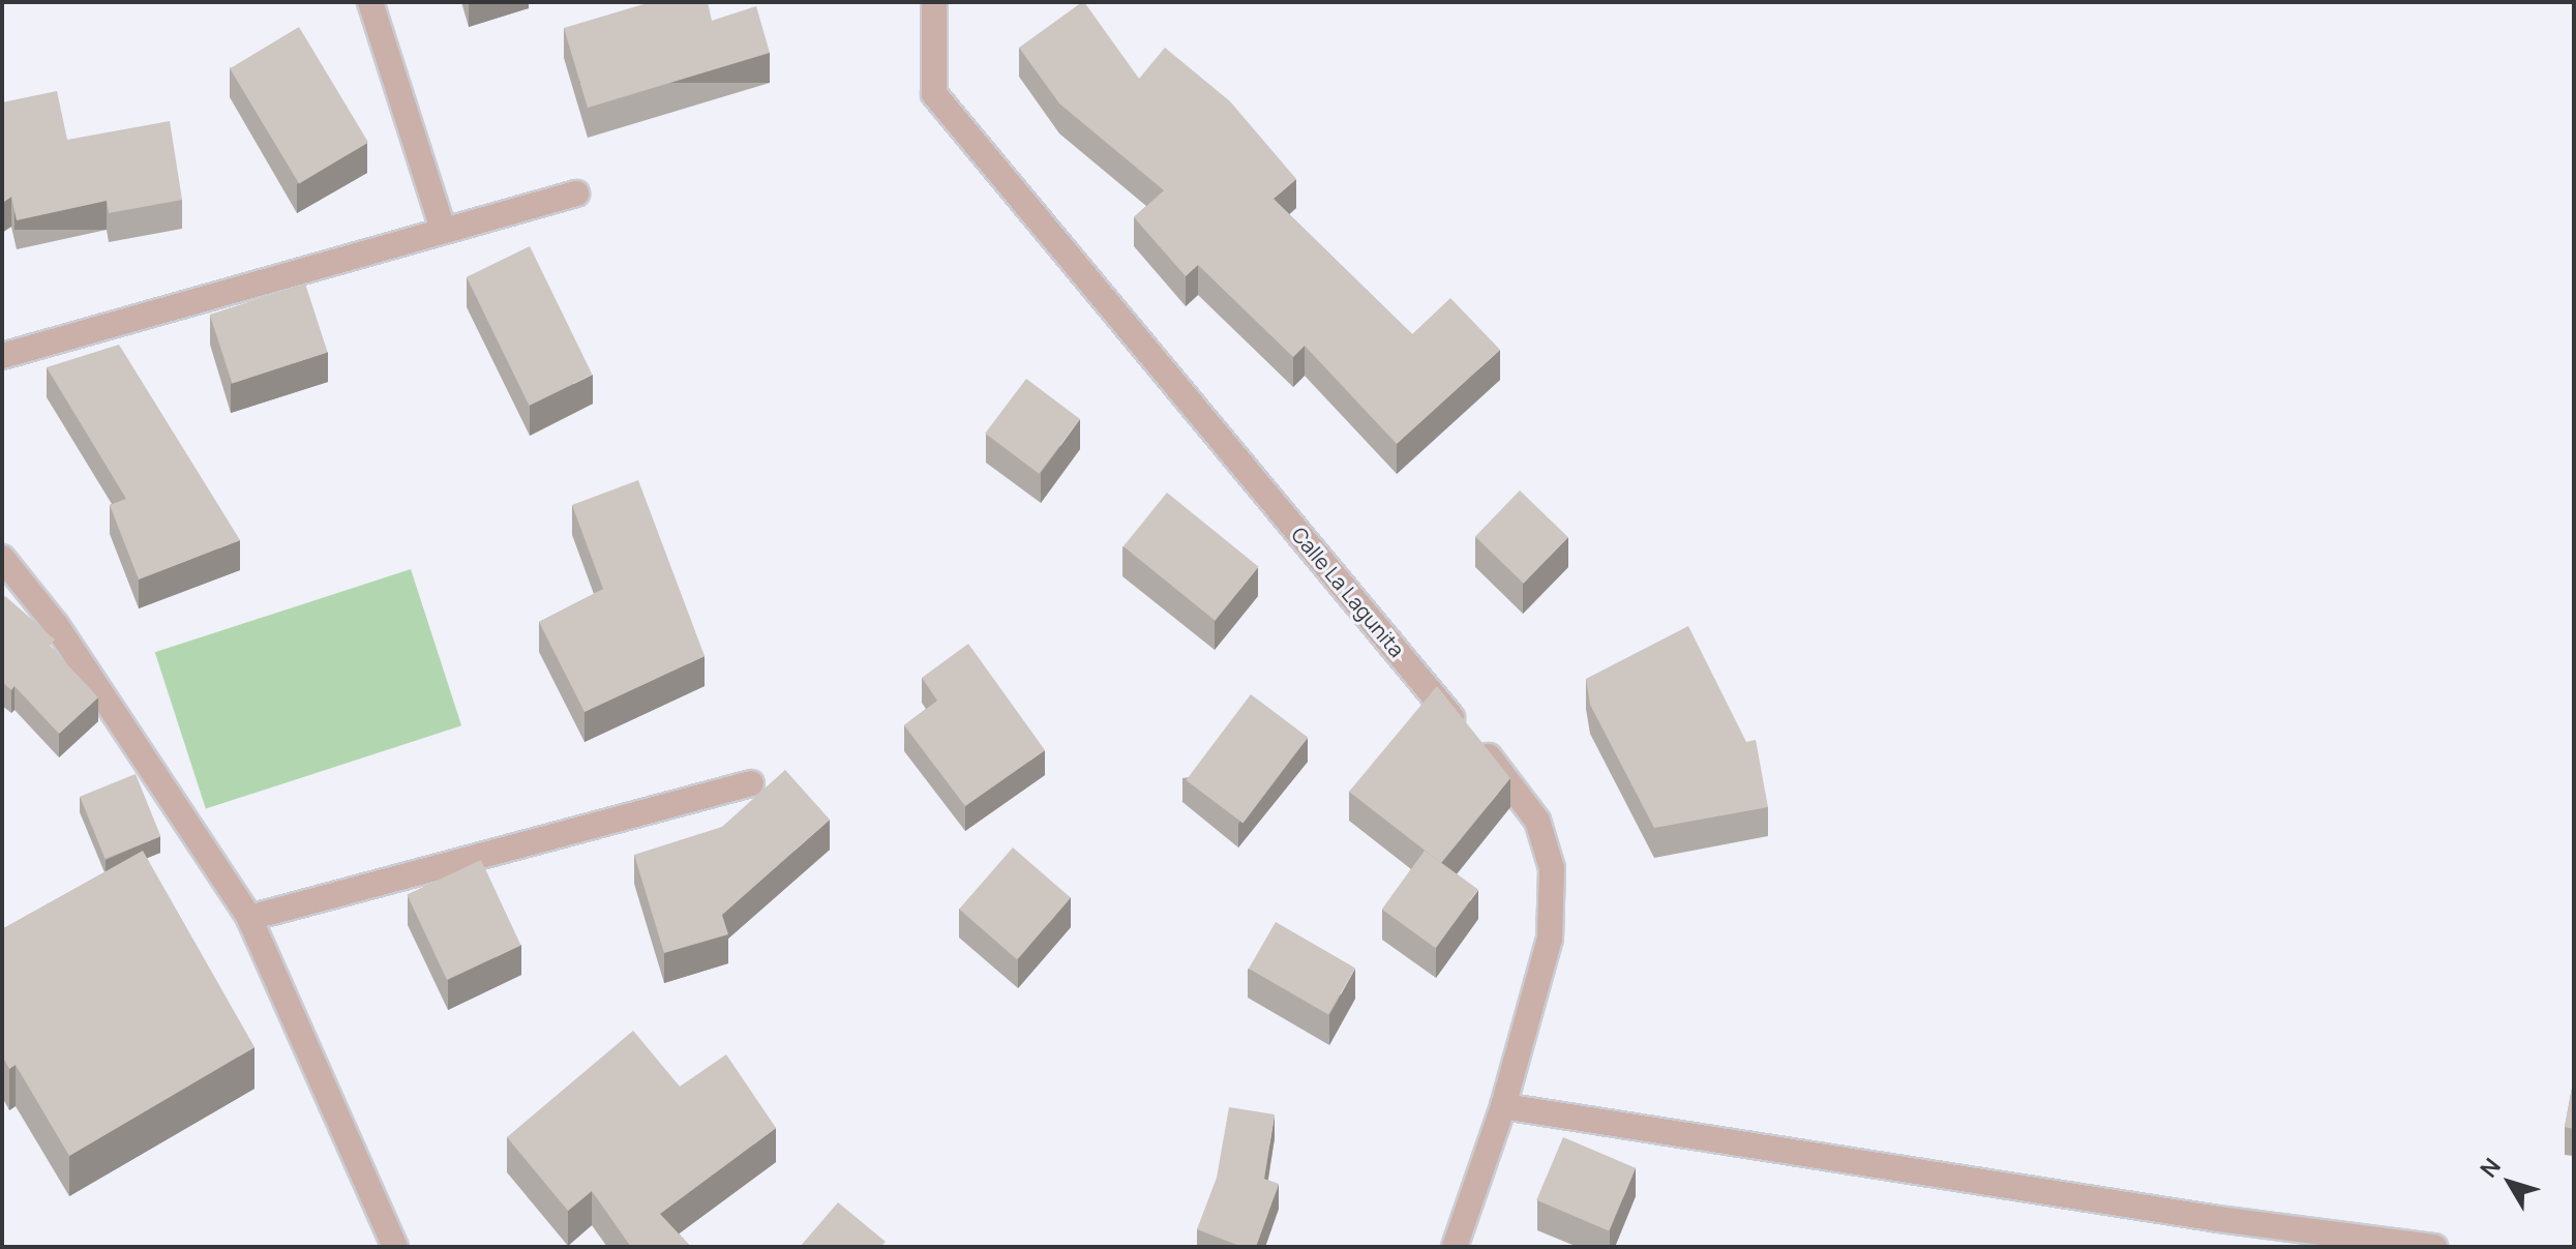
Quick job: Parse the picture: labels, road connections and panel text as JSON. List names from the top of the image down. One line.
{"streets":{"street":["Calle La Lagunita"]},"north":"top left"}
